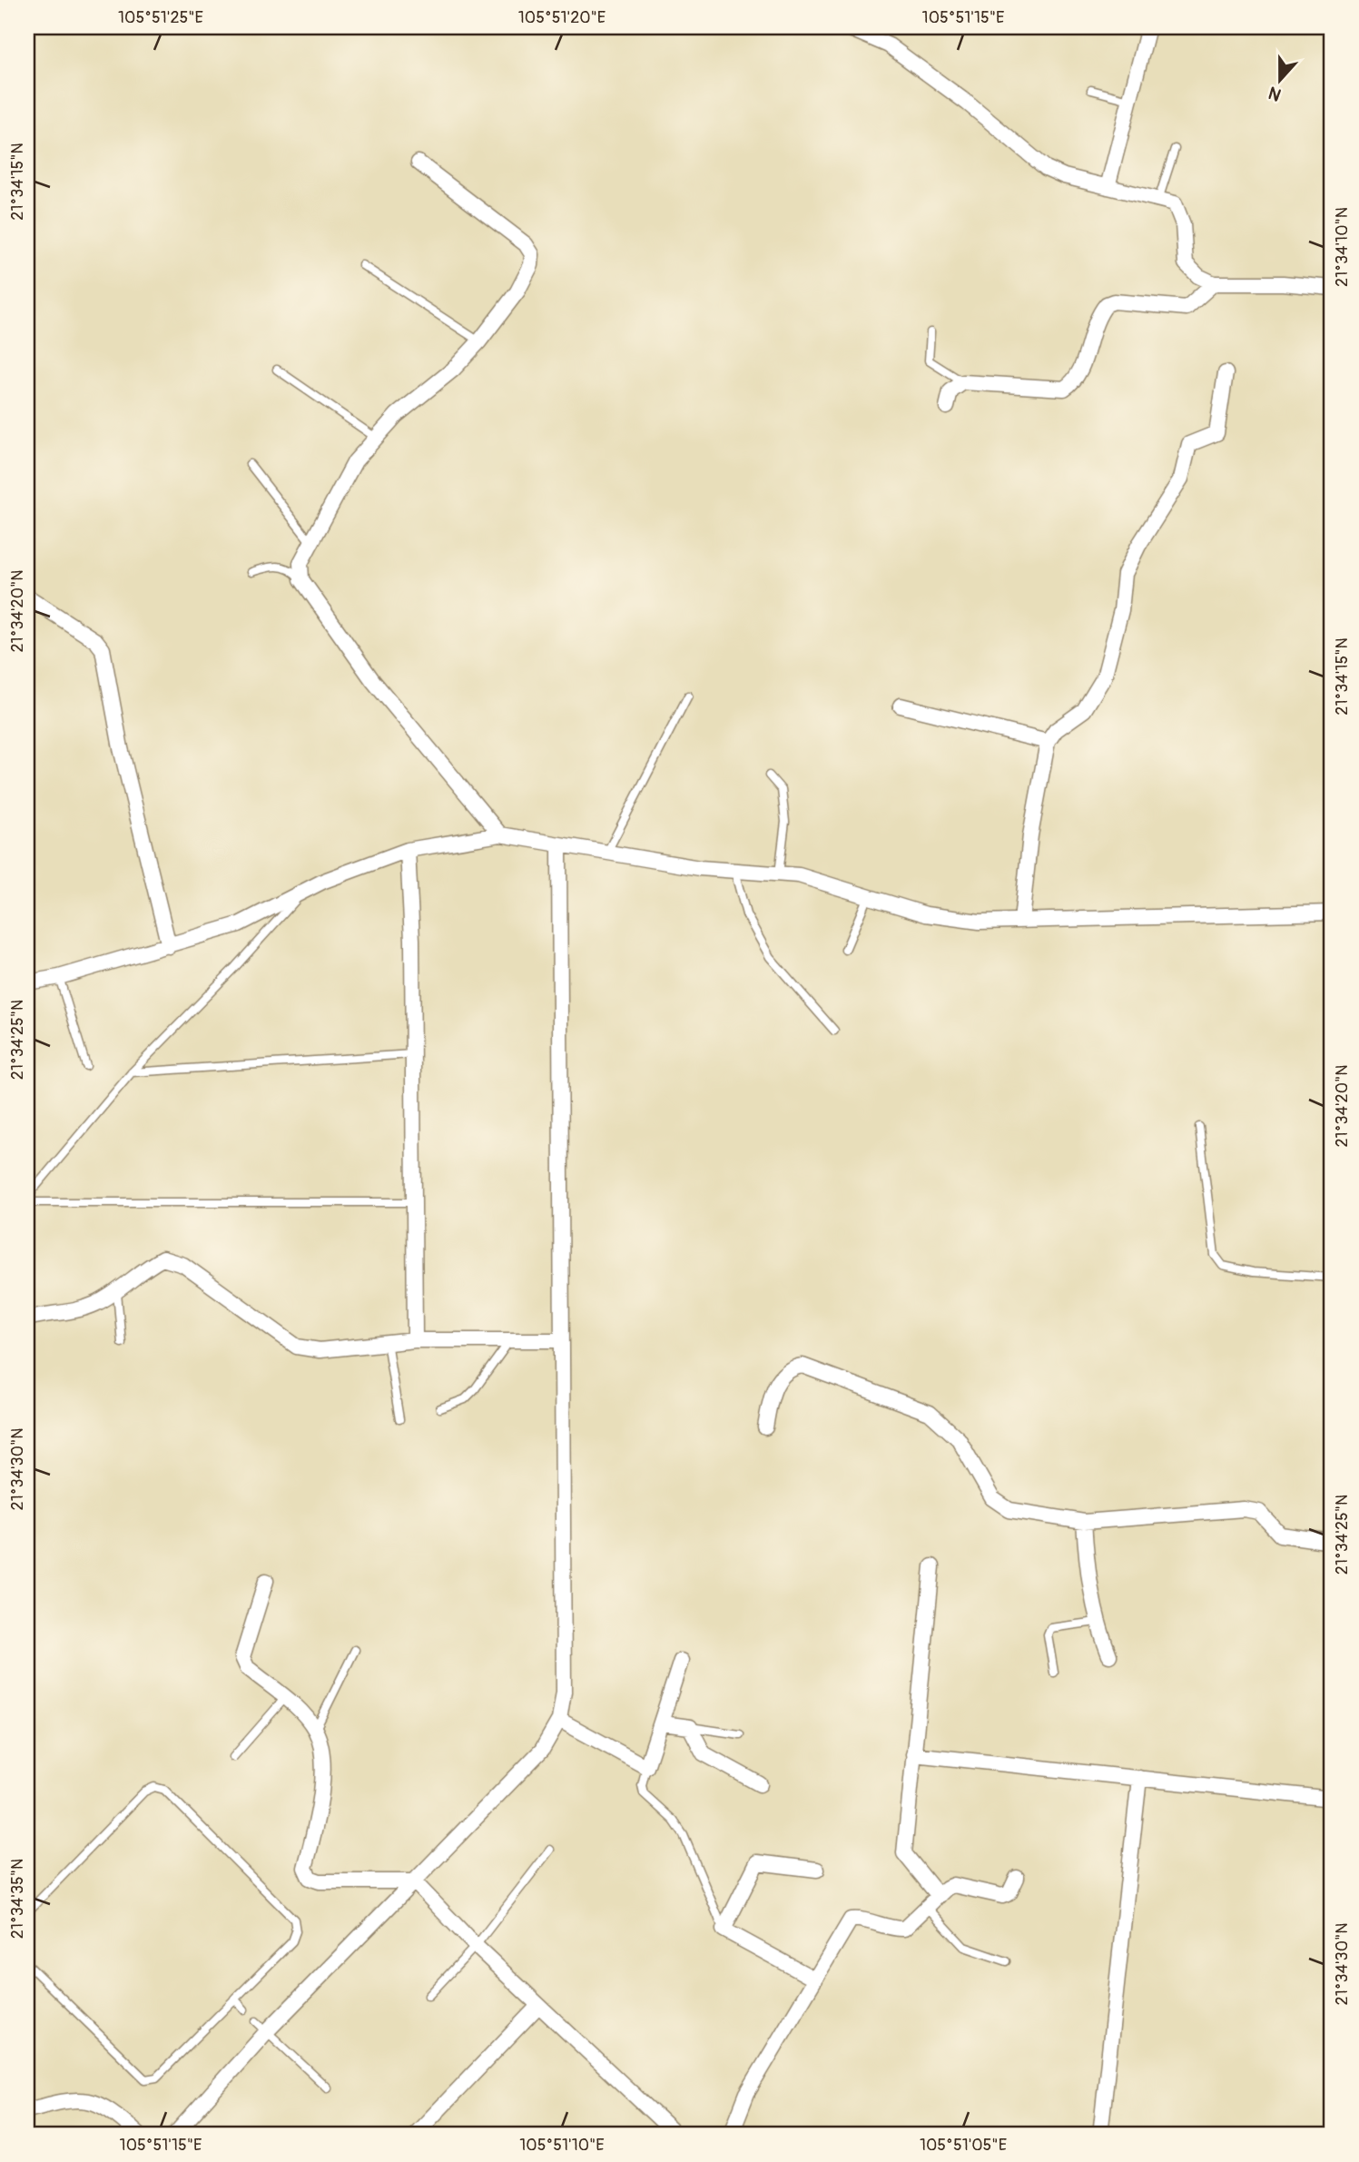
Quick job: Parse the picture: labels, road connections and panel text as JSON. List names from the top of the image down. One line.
{"north":"bottom","coordinates":["105°51'25\"E","105°51'20\"E","105°51'15\"E","21°34'15\"N","21°34'10\"N","21°34'20\"N","21°34'25\"N","21°34'30\"N","21°34'35\"N","105°51'10\"E","105°51'05\"E"]}
